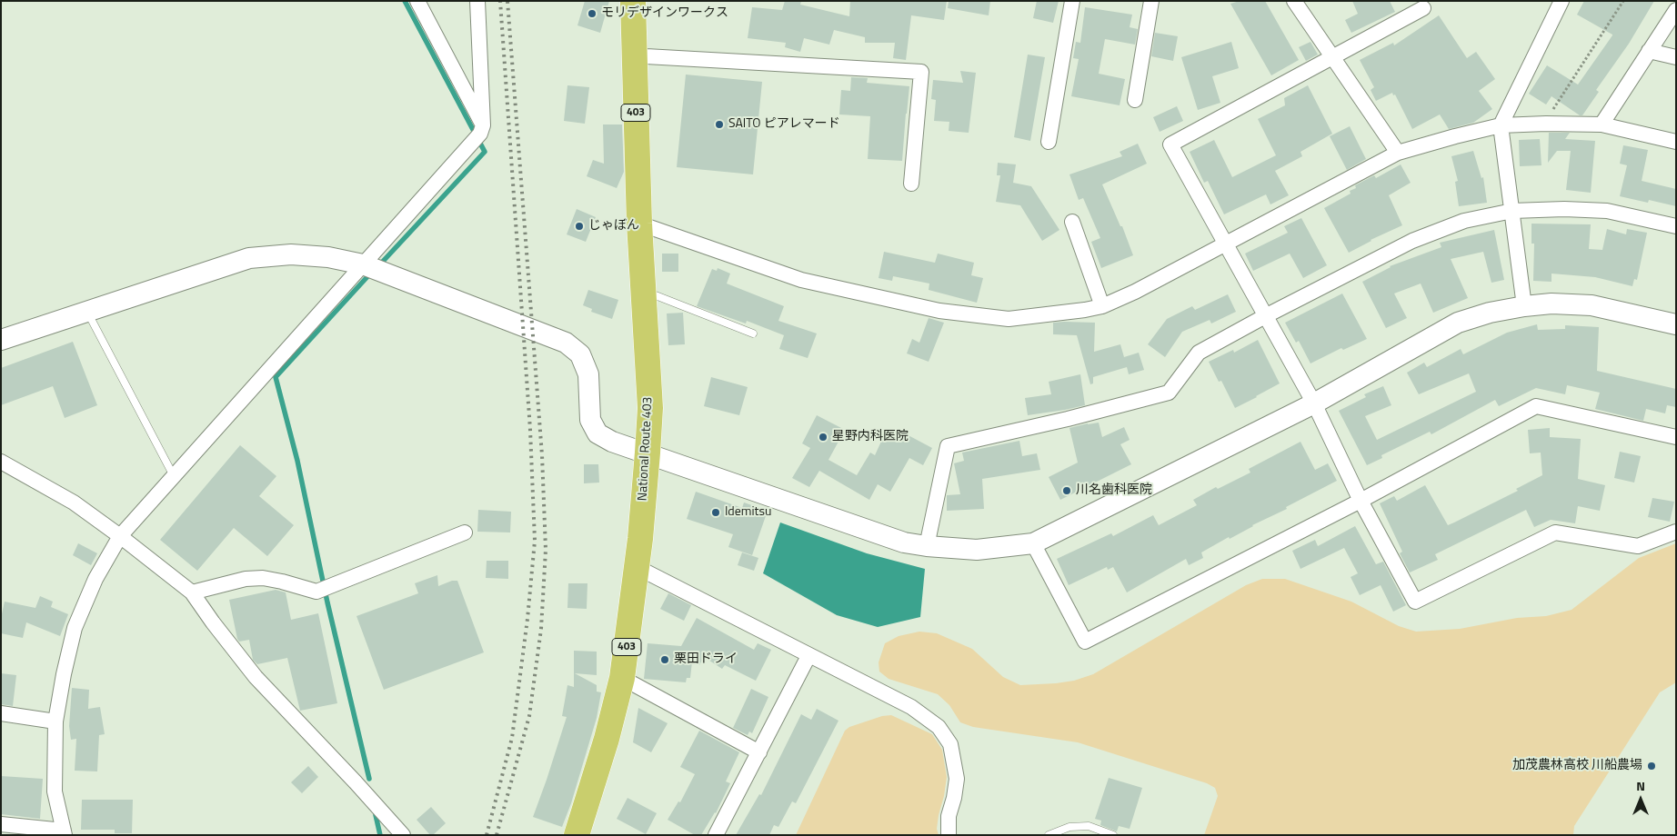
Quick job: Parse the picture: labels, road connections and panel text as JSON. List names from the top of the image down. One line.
{"streets":{"highway":["403","National Route 403"]},"places":["モリデザインワークス","SAITO ピアレマード","じゃぼん","星野内科医院","川名歯科医院","Idemitsu","栗田ドライ","加茂農林高校 川船農場"],"north":"top"}
